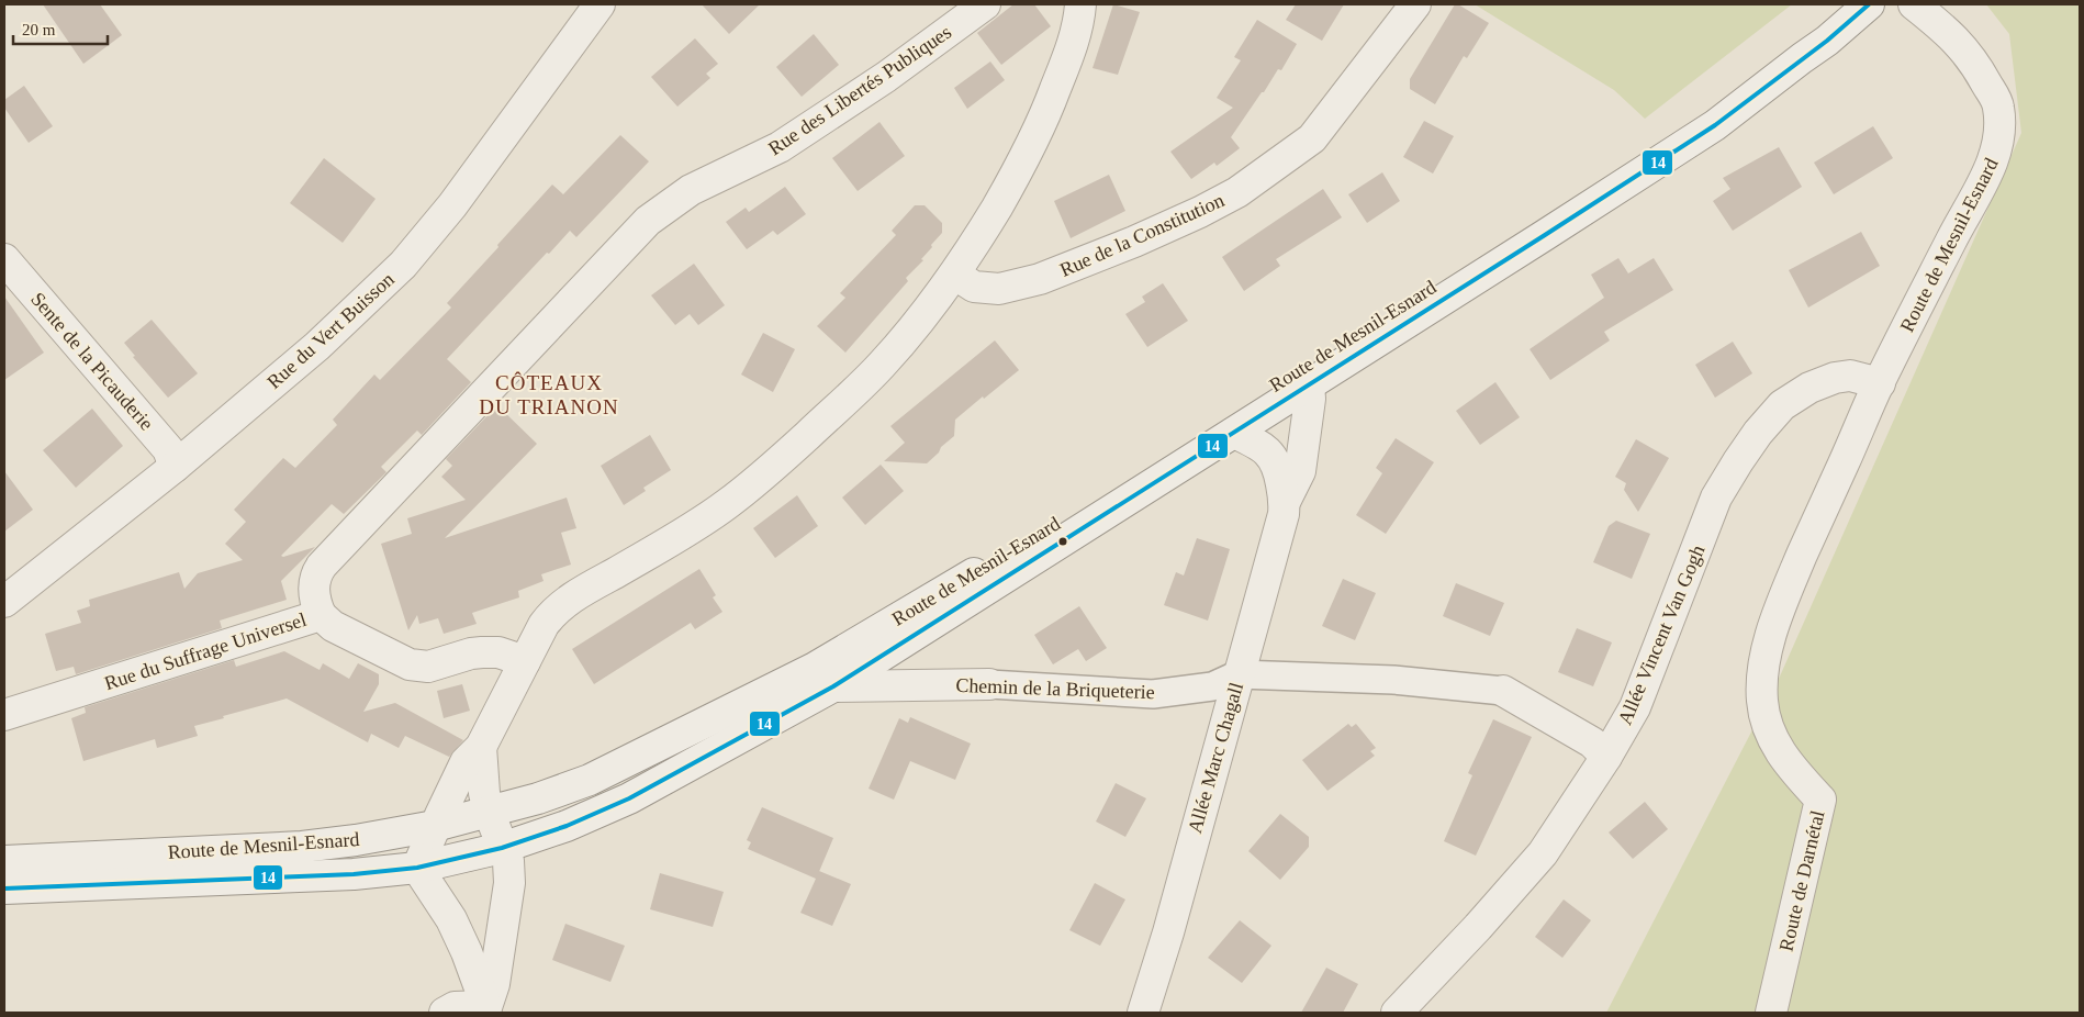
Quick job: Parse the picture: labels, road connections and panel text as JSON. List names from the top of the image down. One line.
{"streets":{"street":["Rue des Libertés Publiques","Rue de la Constitution","Route de Mesnil-Esnard","Rue du Vert Buisson","Sente de la Picauderie","Allée Vincent Van Gogh","Rue du Suffrage Universel","Chemin de la Briqueterie","Allée Marc Chagall","Route de Darnétal"]},"crossings":[["Rue des Libertés Publiques","Rue du Suffrage Universel"],["Route de Mesnil-Esnard","Allée Vincent Van Gogh"],["Route de Mesnil-Esnard","Chemin de la Briqueterie"],["Route de Mesnil-Esnard","Route de Darnétal"],["Rue du Vert Buisson","Sente de la Picauderie"],["Chemin de la Briqueterie","Allée Marc Chagall"]],"districts":["CÔTEAUX DU TRIANON"],"lines":["transit line 14"],"scale_bar":"20 m"}
